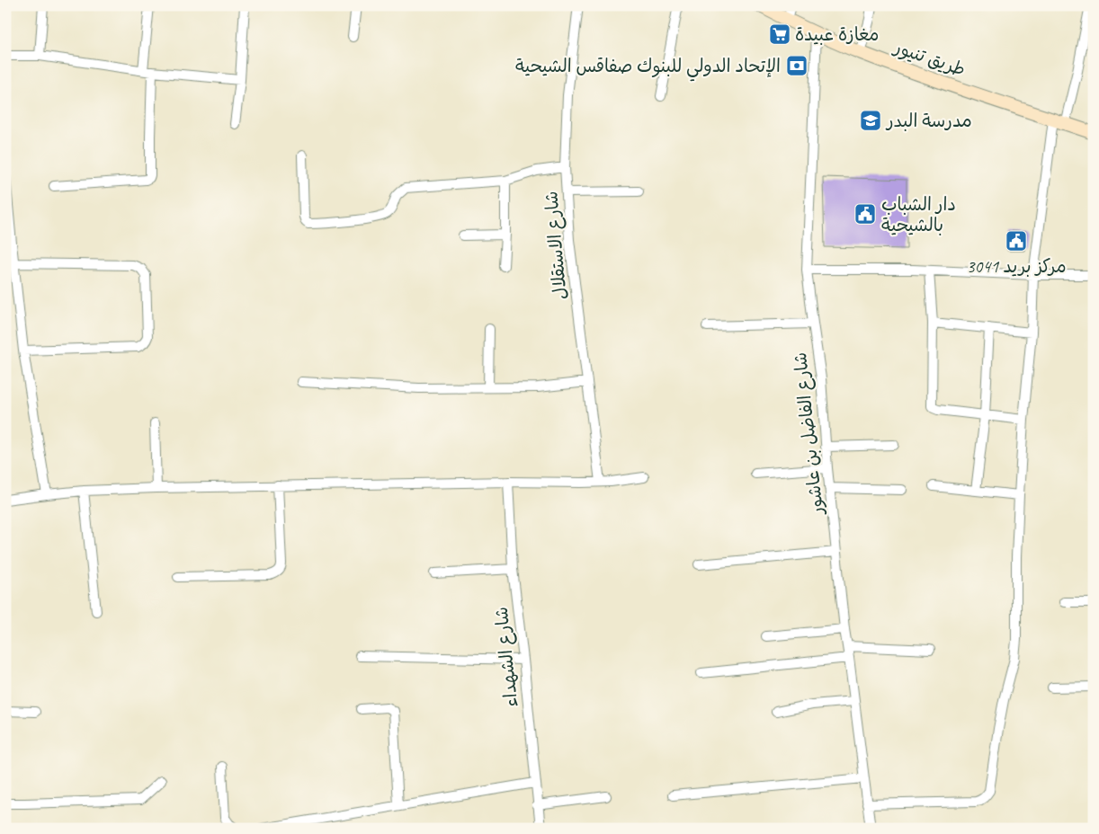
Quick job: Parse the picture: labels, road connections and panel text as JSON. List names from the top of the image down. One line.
{"streets":{"main road":["طريق تنيور"],"street":["شارع الاستقلال","شارع الفاضل بن عاشور","شارع الشهداء"]},"crossings":[["طريق تنيور","شارع الفاضل بن عاشور"]],"places":{"supermarket":["مغازة عبيدة"],"bank":["الإتحاد الدولي للبنوك صفاقس الشيحية"],"school or university":["مدرسة البدر"],"public building":["دار الشباب بالشيحية","مركز بريد 3041"]}}
